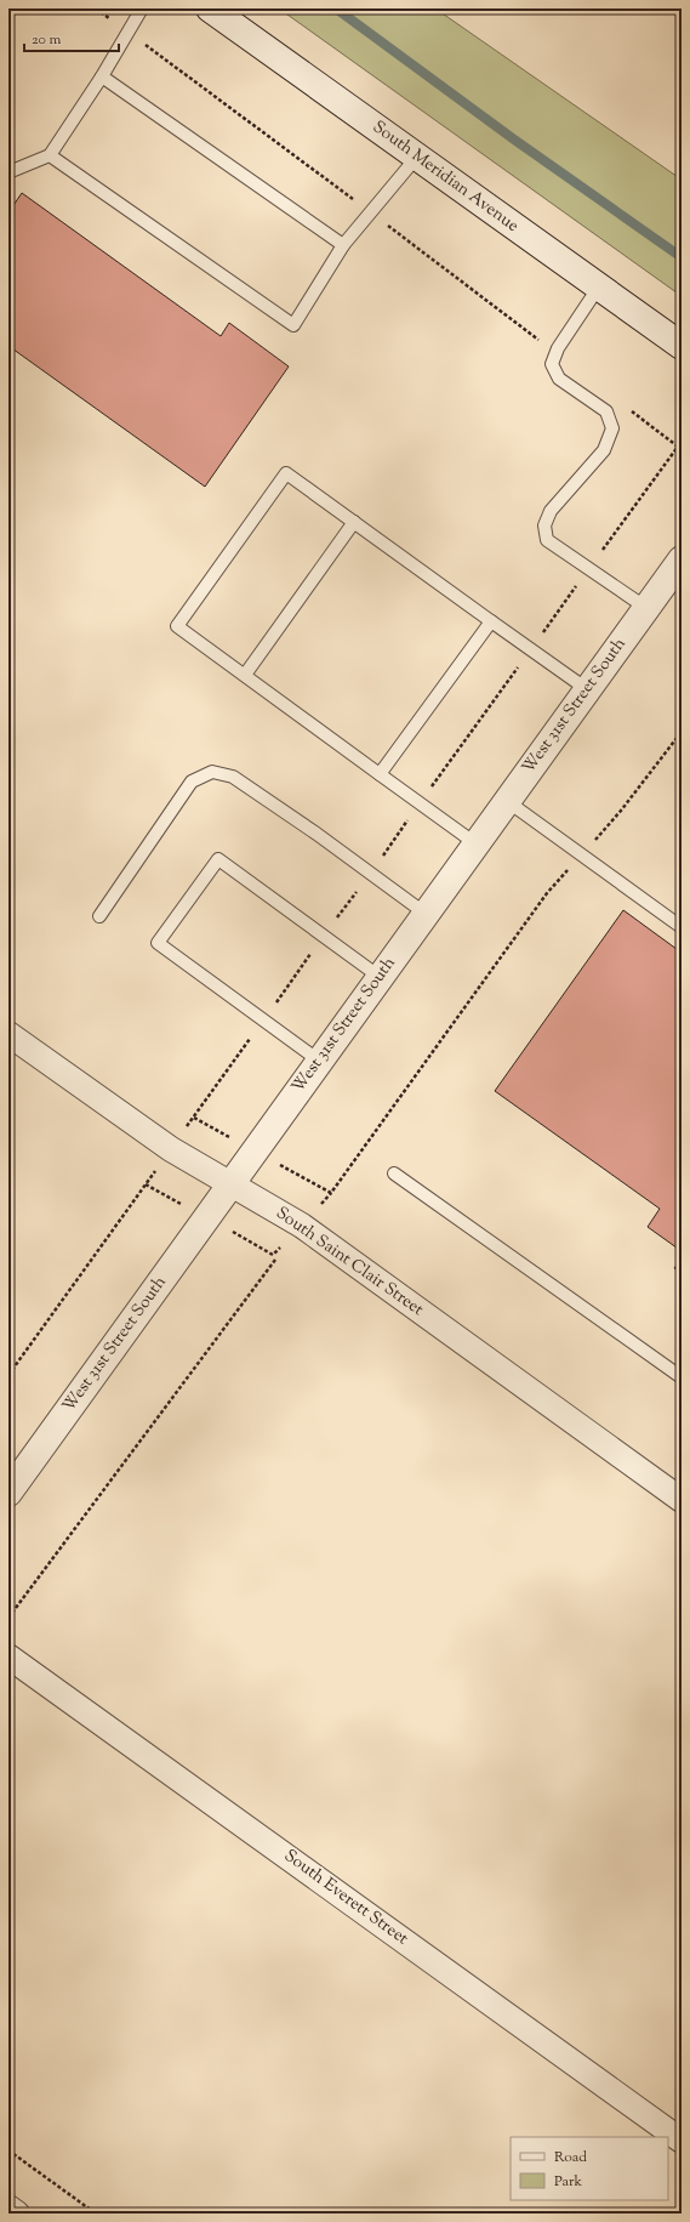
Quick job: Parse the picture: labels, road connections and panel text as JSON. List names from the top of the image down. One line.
{"streets":{"street":["South Meridian Avenue","West 31st Street South","South Saint Clair Street","South Everett Street"]},"crossings":[["West 31st Street South","South Saint Clair Street"]],"legend":["Road","Park"],"scale_bar":"20 m"}
